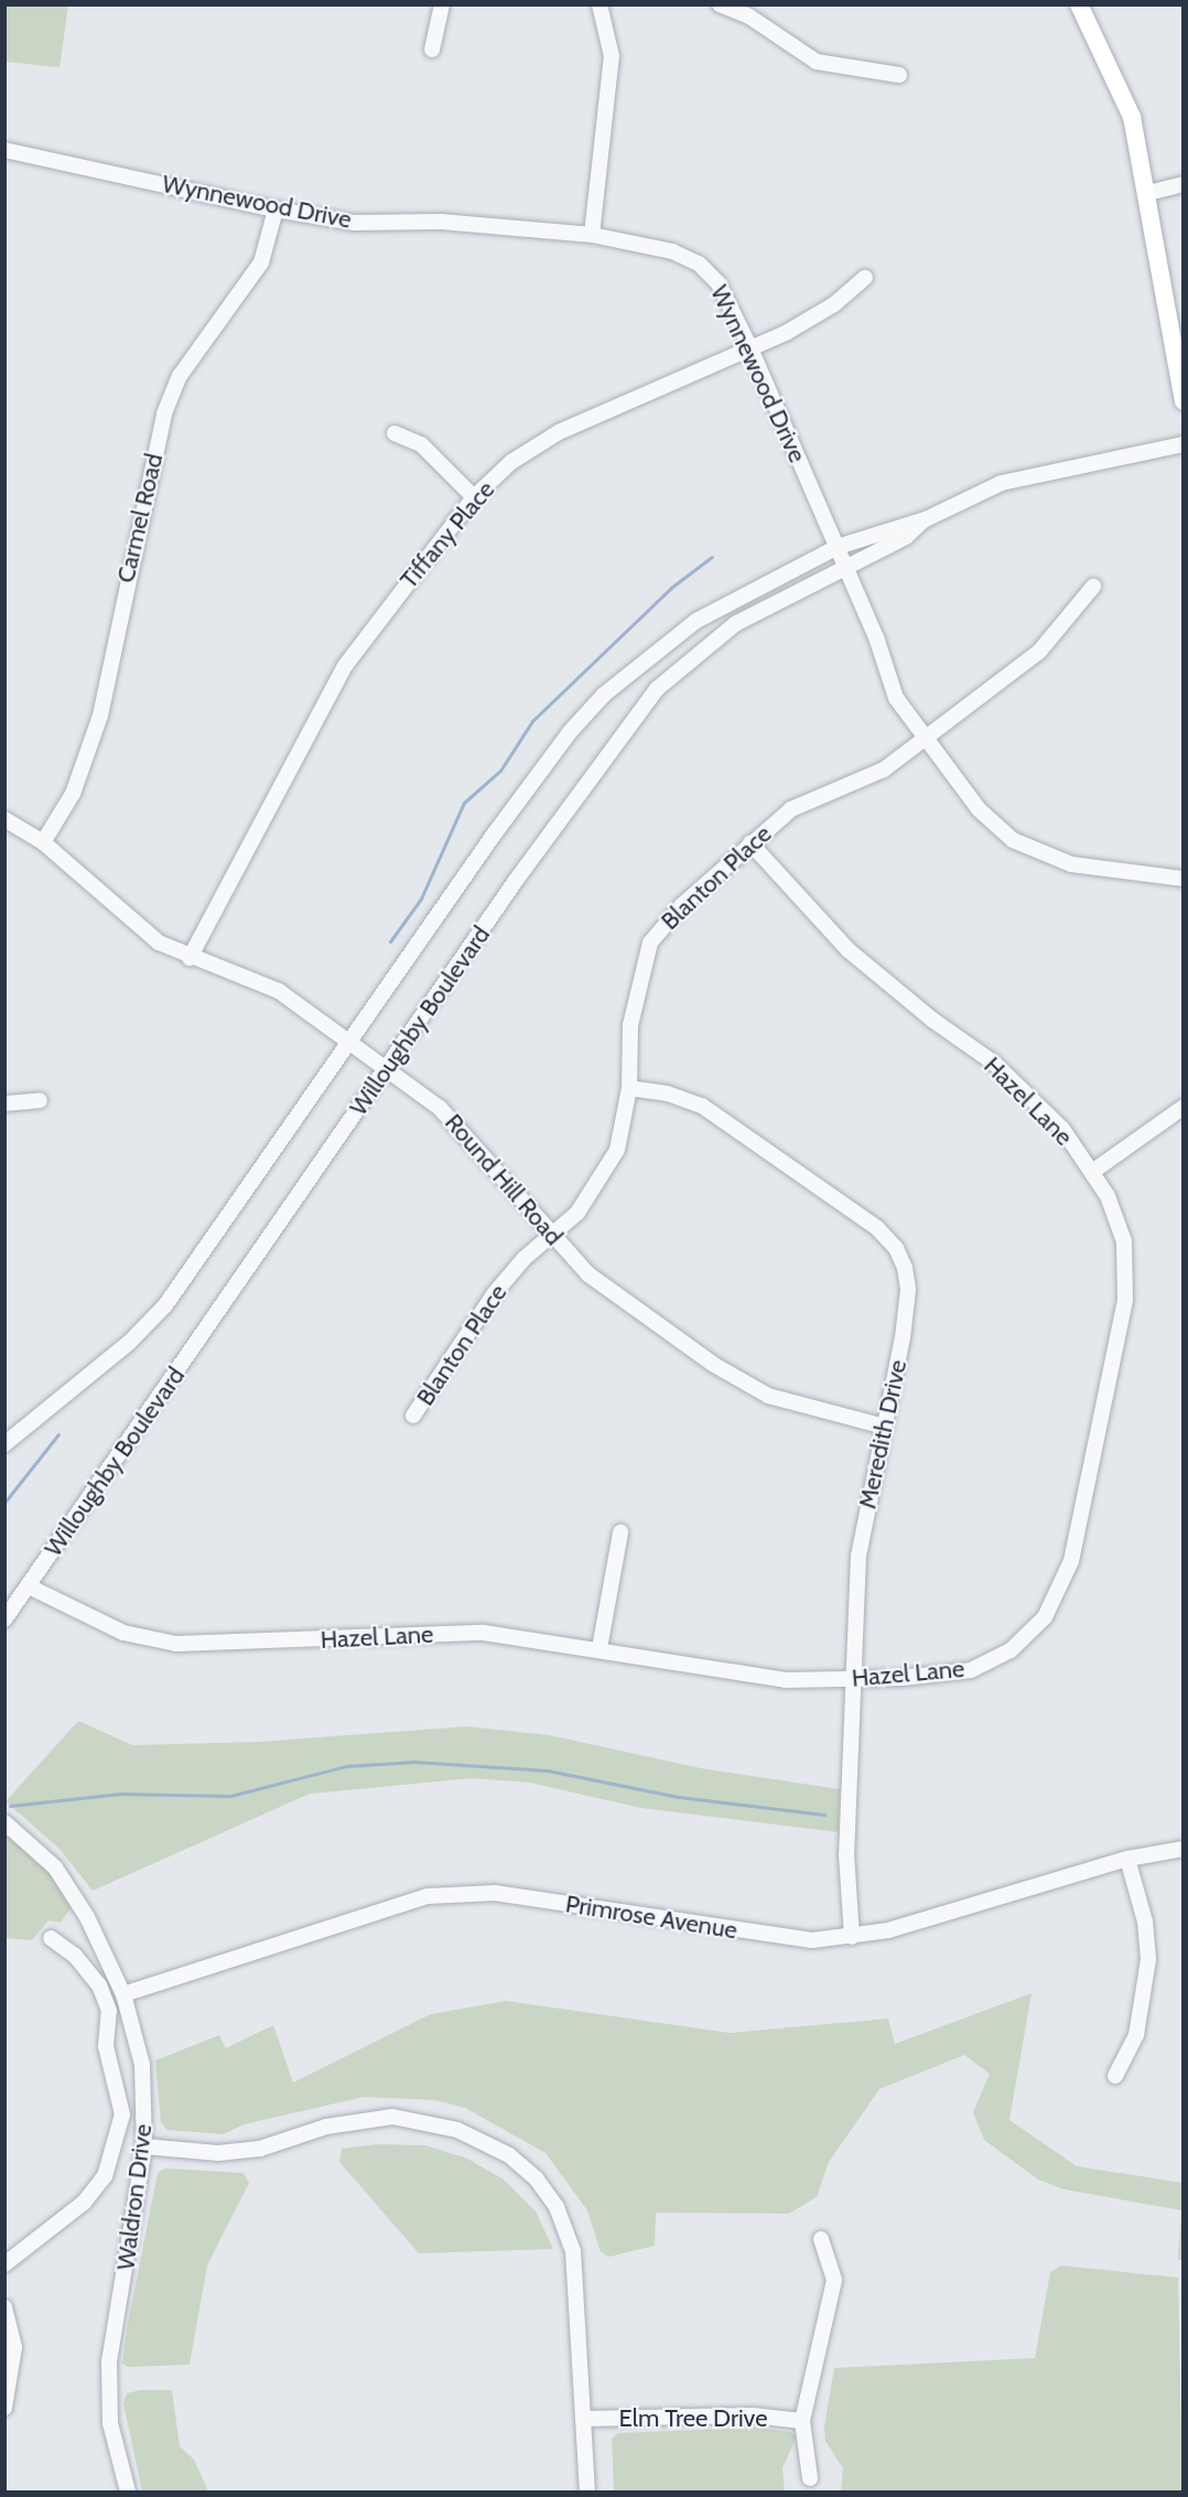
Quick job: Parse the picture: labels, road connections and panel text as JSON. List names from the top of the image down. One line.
{"streets":{"street":["Wynnewood Drive","Carmel Road","Tiffany Place","Blanton Place","Willoughby Boulevard","Hazel Lane","Round Hill Road","Meredith Drive","Primrose Avenue","Waldron Drive","Elm Tree Drive"]},"crossings":[["Wynnewood Drive","Carmel Road"],["Wynnewood Drive","Tiffany Place"],["Wynnewood Drive","Blanton Place"],["Wynnewood Drive","Willoughby Boulevard"],["Carmel Road","Round Hill Road"],["Tiffany Place","Round Hill Road"],["Blanton Place","Hazel Lane"],["Blanton Place","Round Hill Road"],["Blanton Place","Meredith Drive"],["Willoughby Boulevard","Hazel Lane"],["Willoughby Boulevard","Round Hill Road"],["Hazel Lane","Meredith Drive"],["Round Hill Road","Meredith Drive"],["Meredith Drive","Primrose Avenue"],["Primrose Avenue","Waldron Drive"]]}
